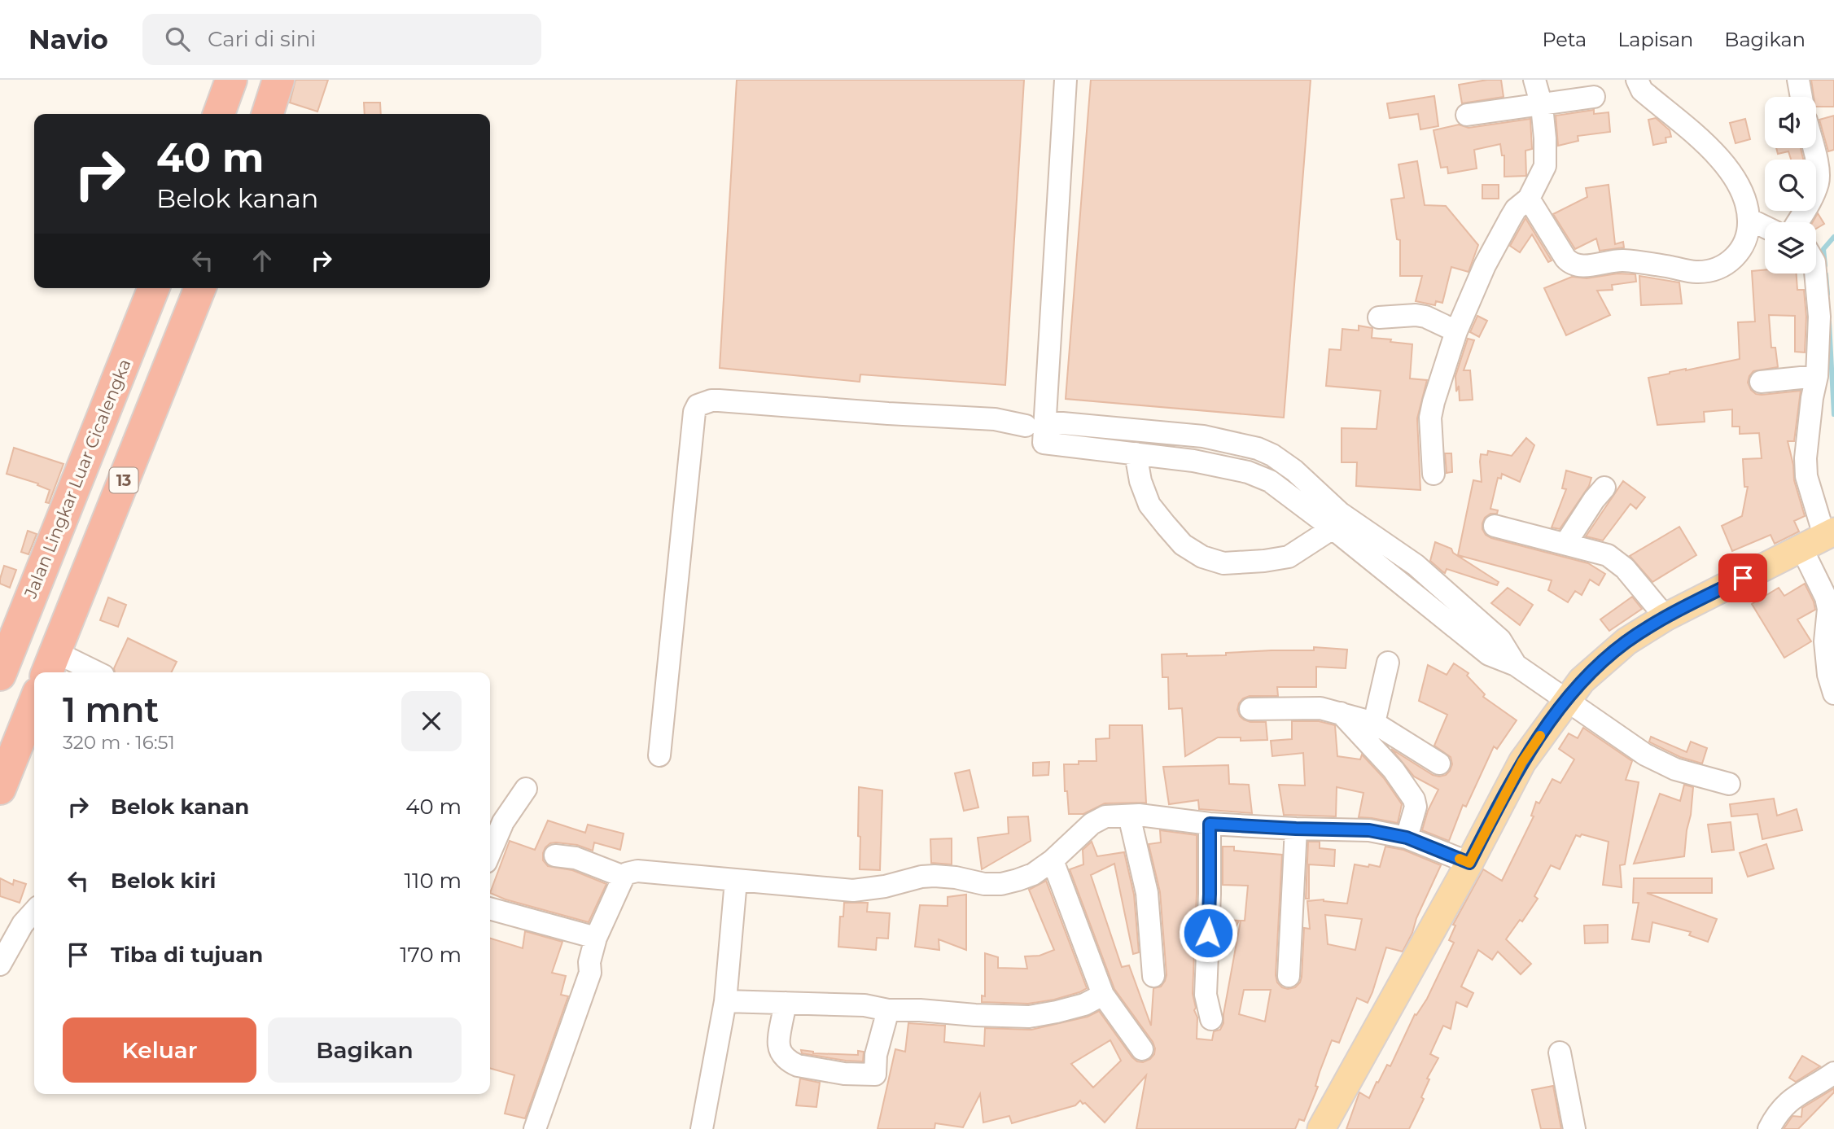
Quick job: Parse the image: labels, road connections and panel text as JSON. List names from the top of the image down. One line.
{"streets":{"highway":["Jalan Lingkar Luar Cicalengka","13"]},"page":{"header":"Navio","search":"Cari di sini","nav":["Peta","Lapisan","Bagikan"],"turn":["40 m","Belok kanan"],"heading":["1 mnt","320 m · 16:51"],"list":[{"name":"Belok kanan","value":"40 m"},{"name":"Belok kiri","value":"110 m"},{"name":"Tiba di tujuan","value":"170 m"}],"buttons":["Keluar","Bagikan"]}}
